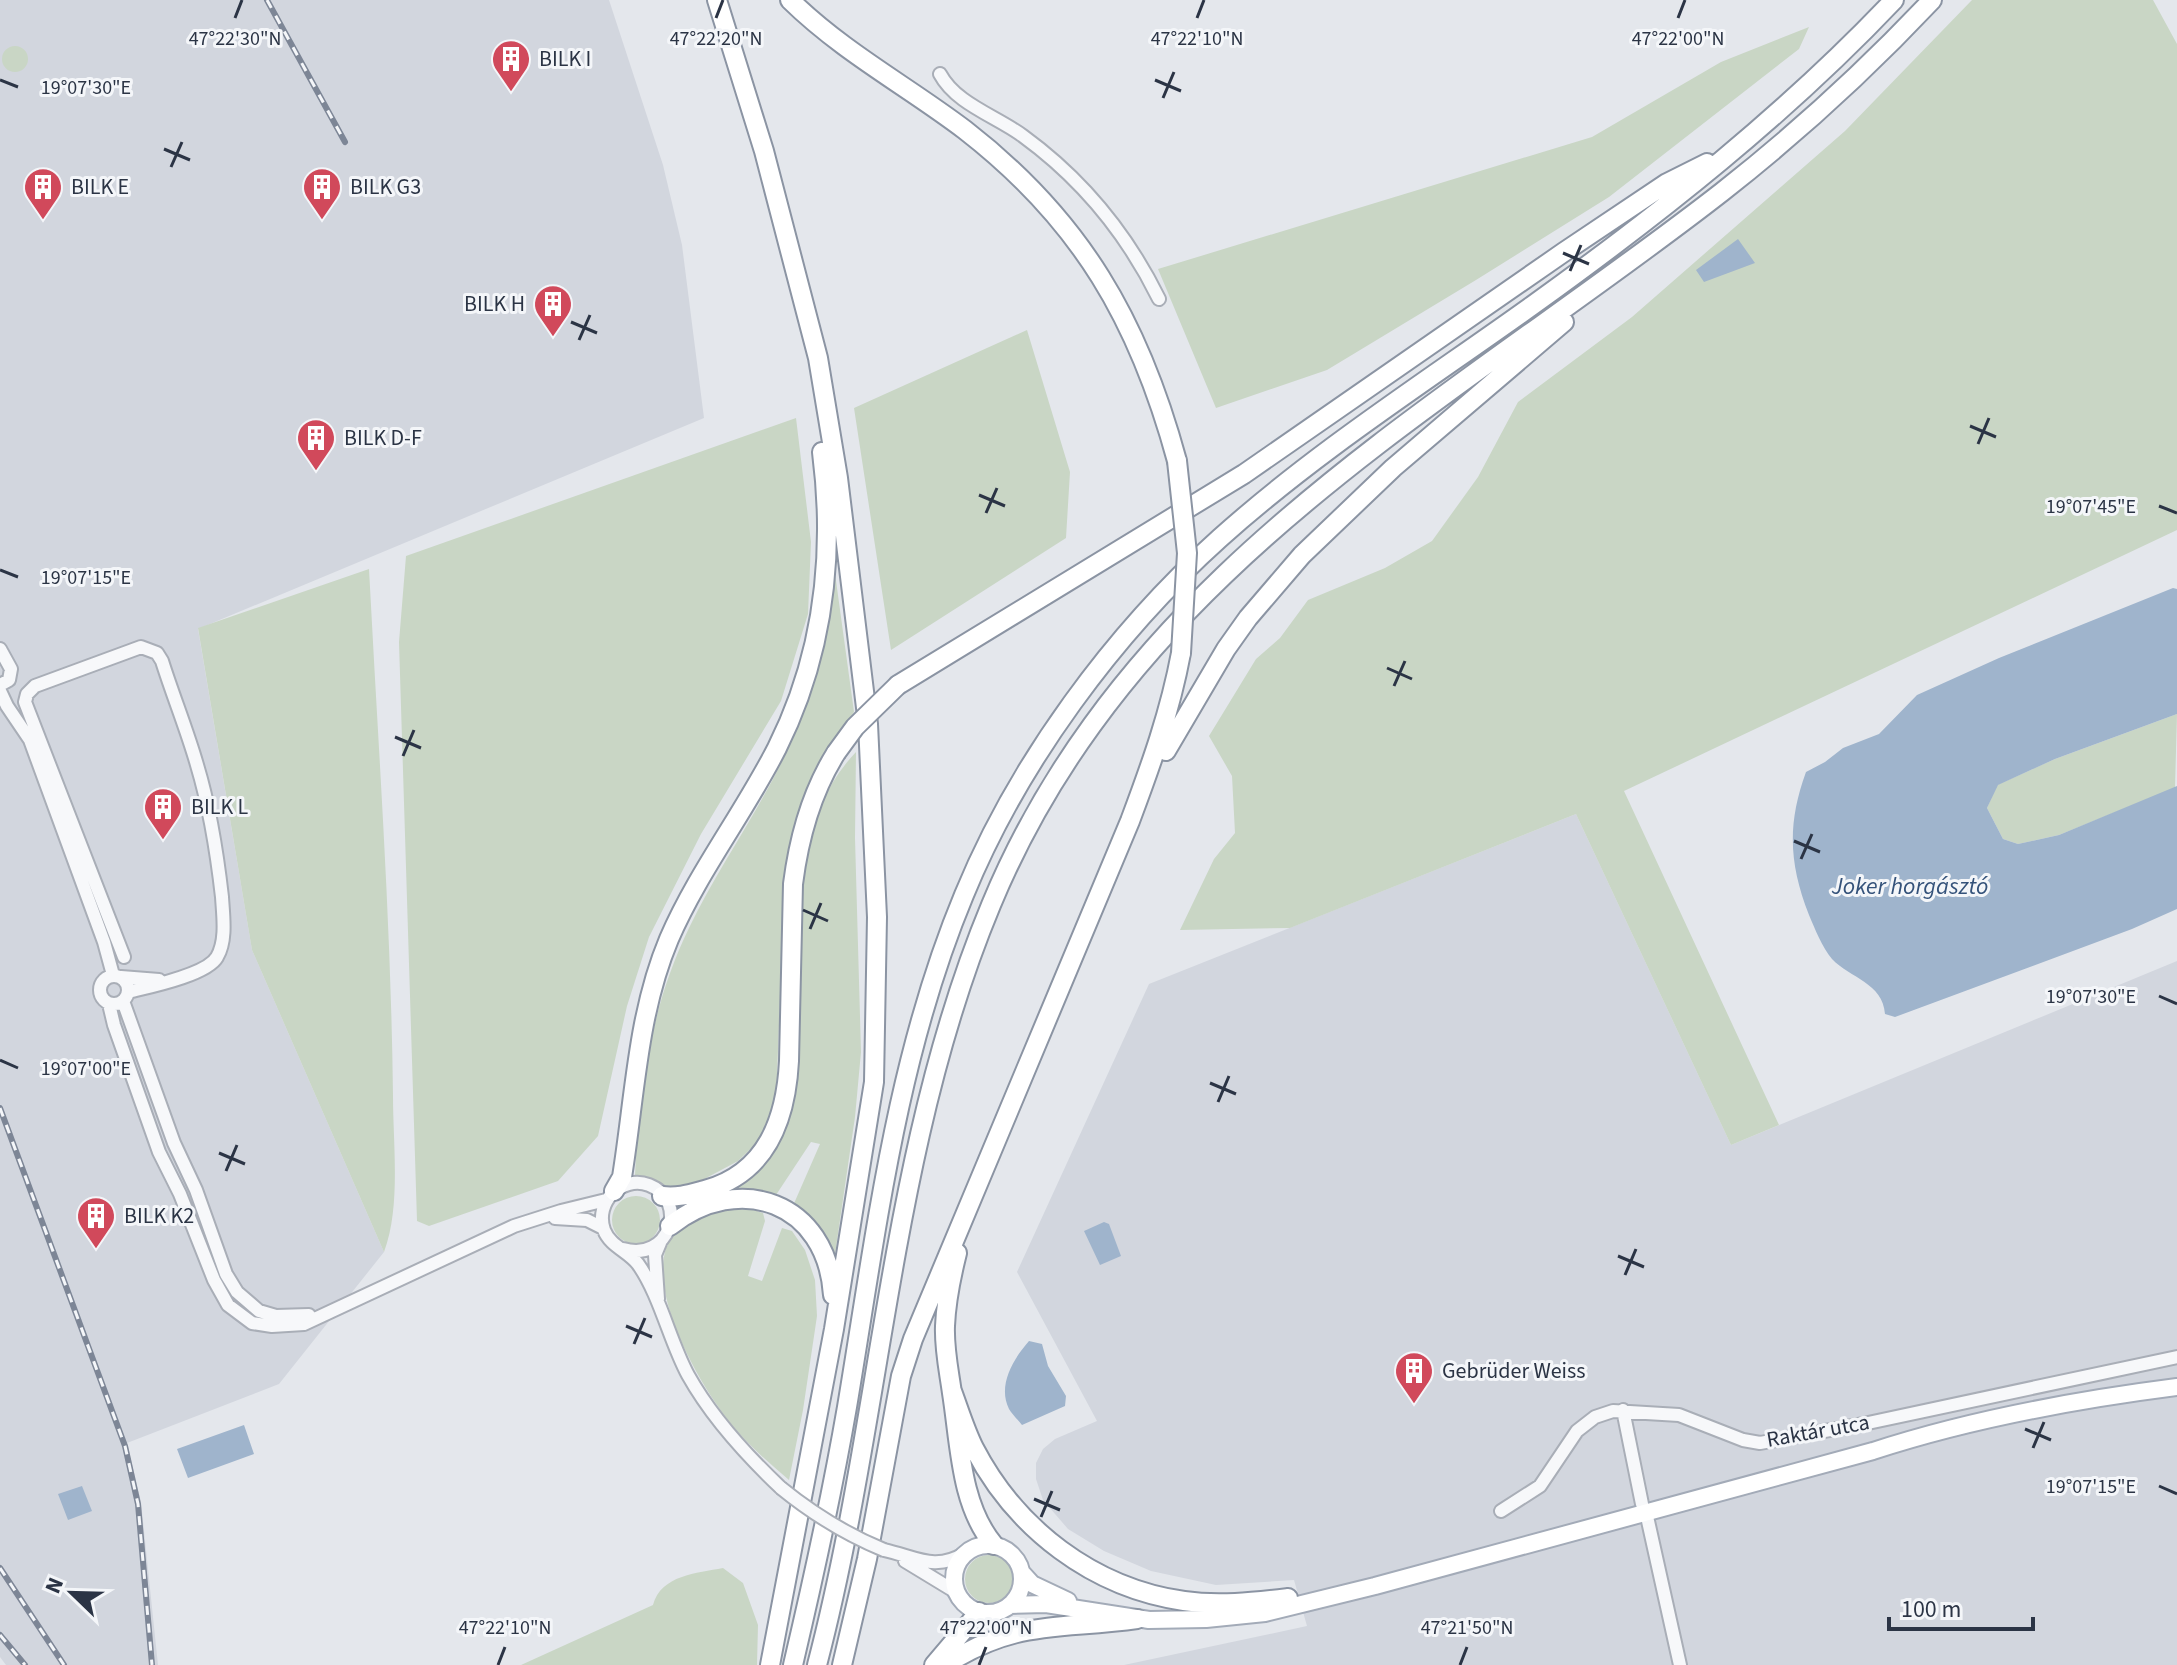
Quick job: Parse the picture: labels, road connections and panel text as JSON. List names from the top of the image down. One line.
{"streets":{"street":["Raktár utca"]},"water":["Joker horgásztó"],"places":{"building":["BILK I","BILK E","BILK G3","BILK H","BILK D-F","BILK L","BILK K2","Gebrüder Weiss"]},"scale_bar":"100 m","north":"top left","coordinates":["47°22'30\"N","47°22'20\"N","47°22'10\"N","47°22'00\"N","19°07'30\"E","19°07'45\"E","19°07'15\"E","19°07'00\"E","47°21'50\"N"]}
